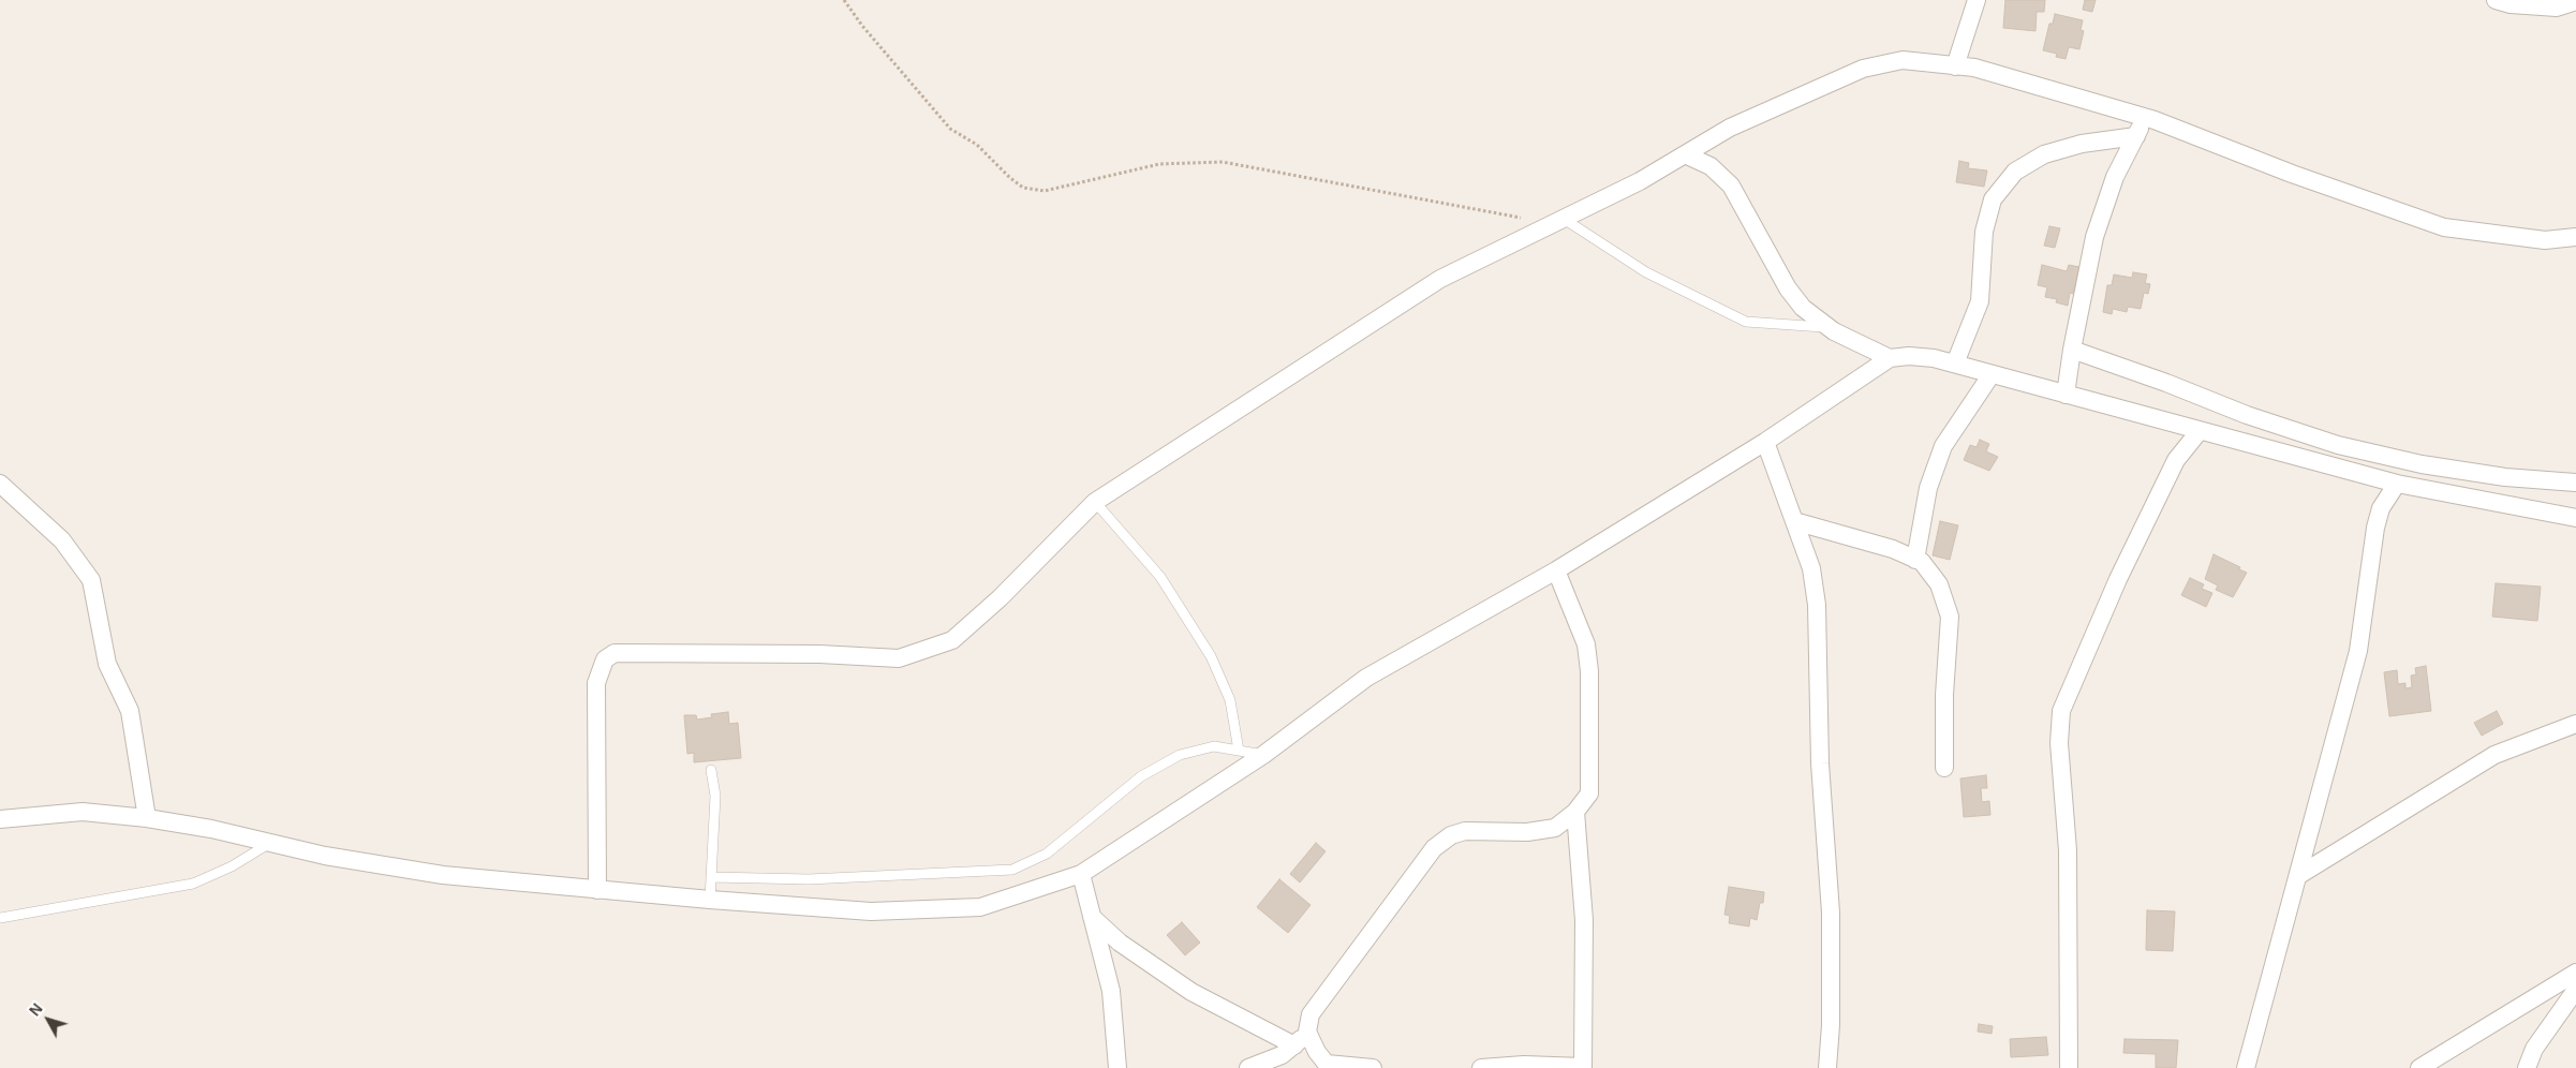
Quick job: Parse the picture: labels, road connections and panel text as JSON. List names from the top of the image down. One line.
{"north":"top left"}
